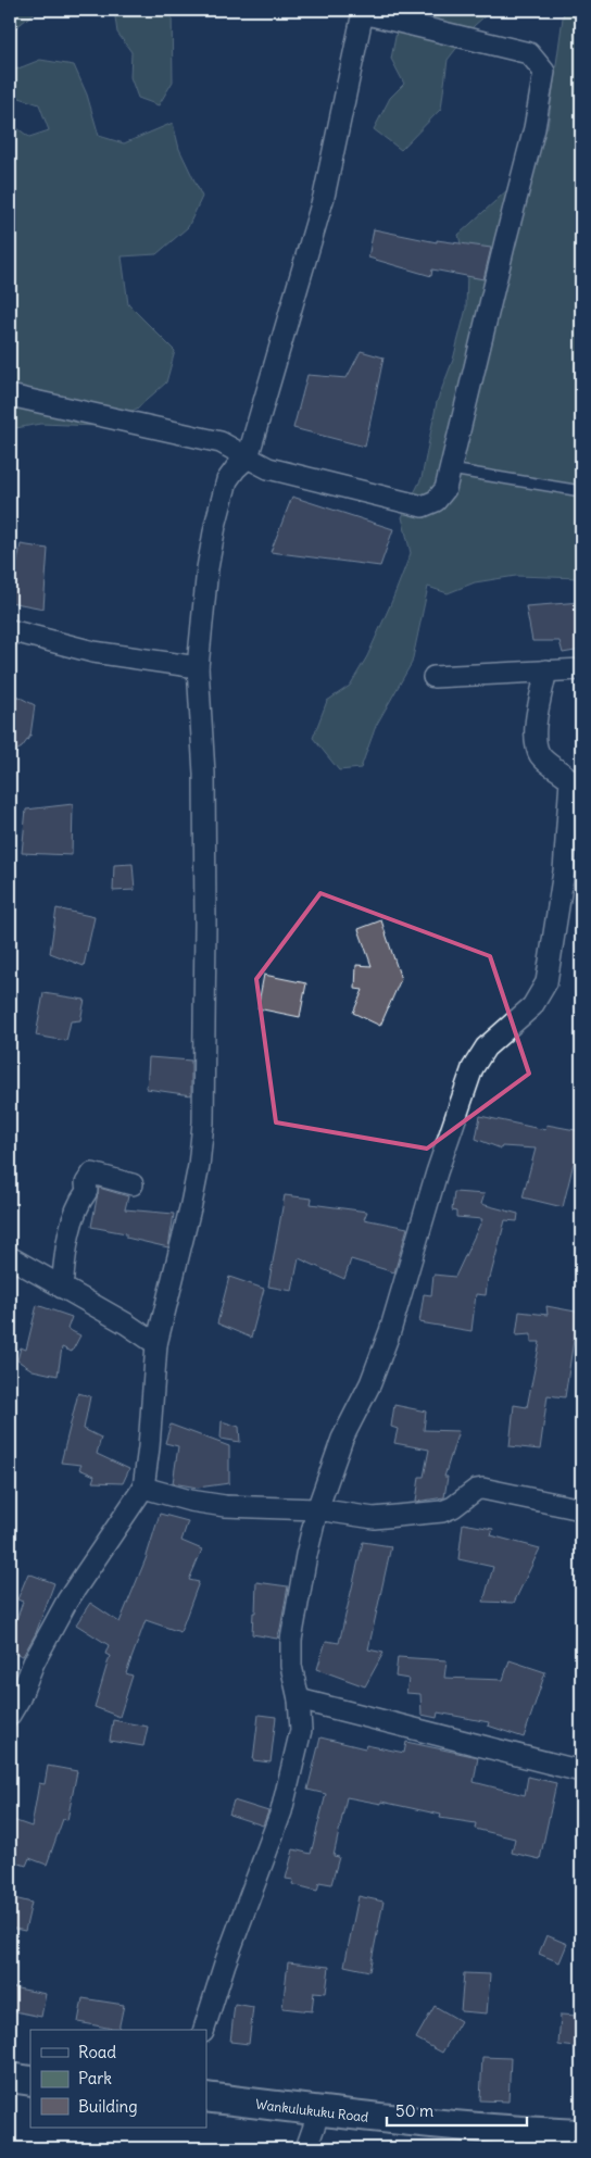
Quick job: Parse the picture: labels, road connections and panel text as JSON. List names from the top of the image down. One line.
{"streets":{"main road":["Wankulukuku Road"]},"legend":["Road","Park","Building"],"scale_bar":"50 m"}
